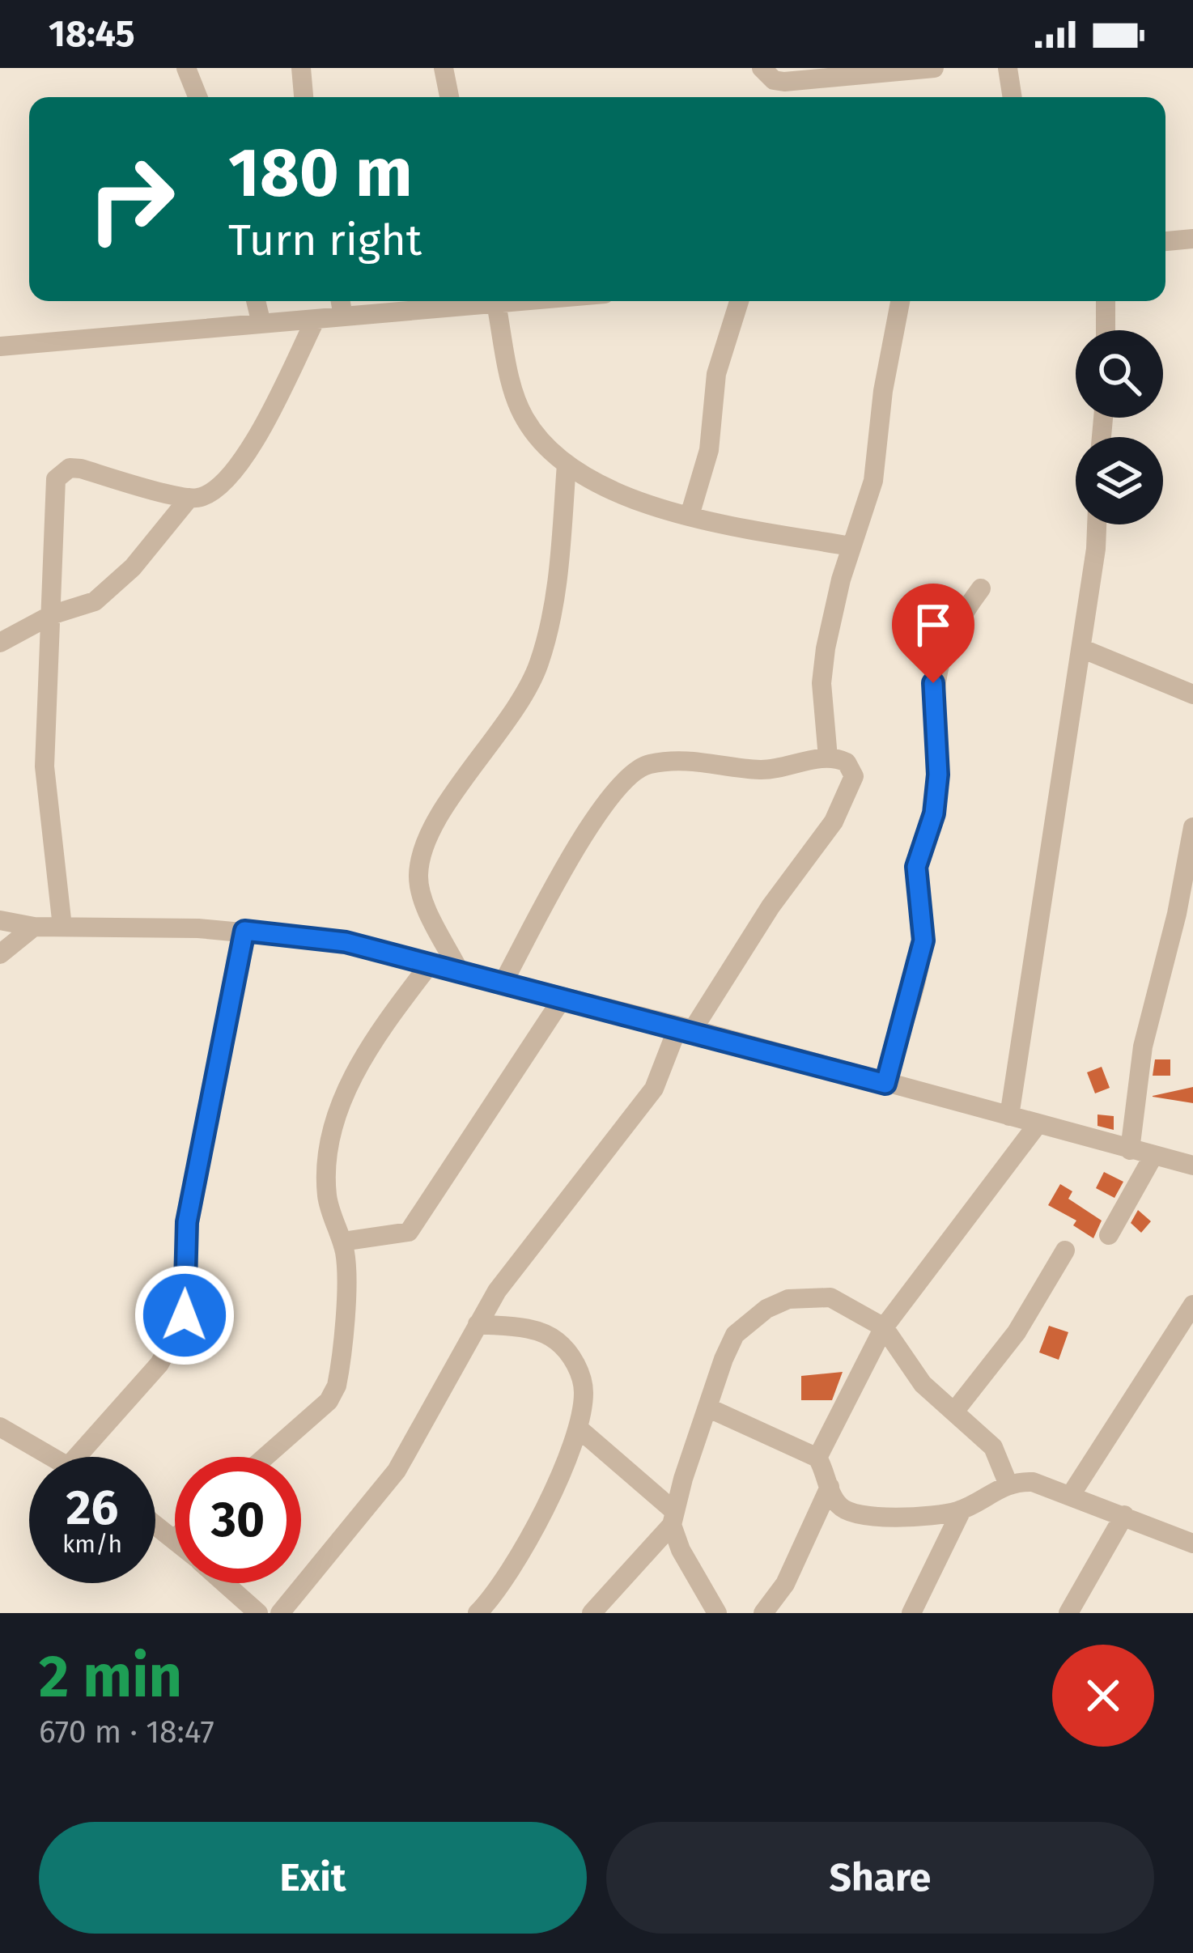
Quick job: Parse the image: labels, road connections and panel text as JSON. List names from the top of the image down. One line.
{"page":{"status":"18:45","turn":["180 m","Turn right"],"speed":"26 km/h","limit":"30","heading":["2 min","670 m · 18:47"],"buttons":["Exit","Share"]}}
